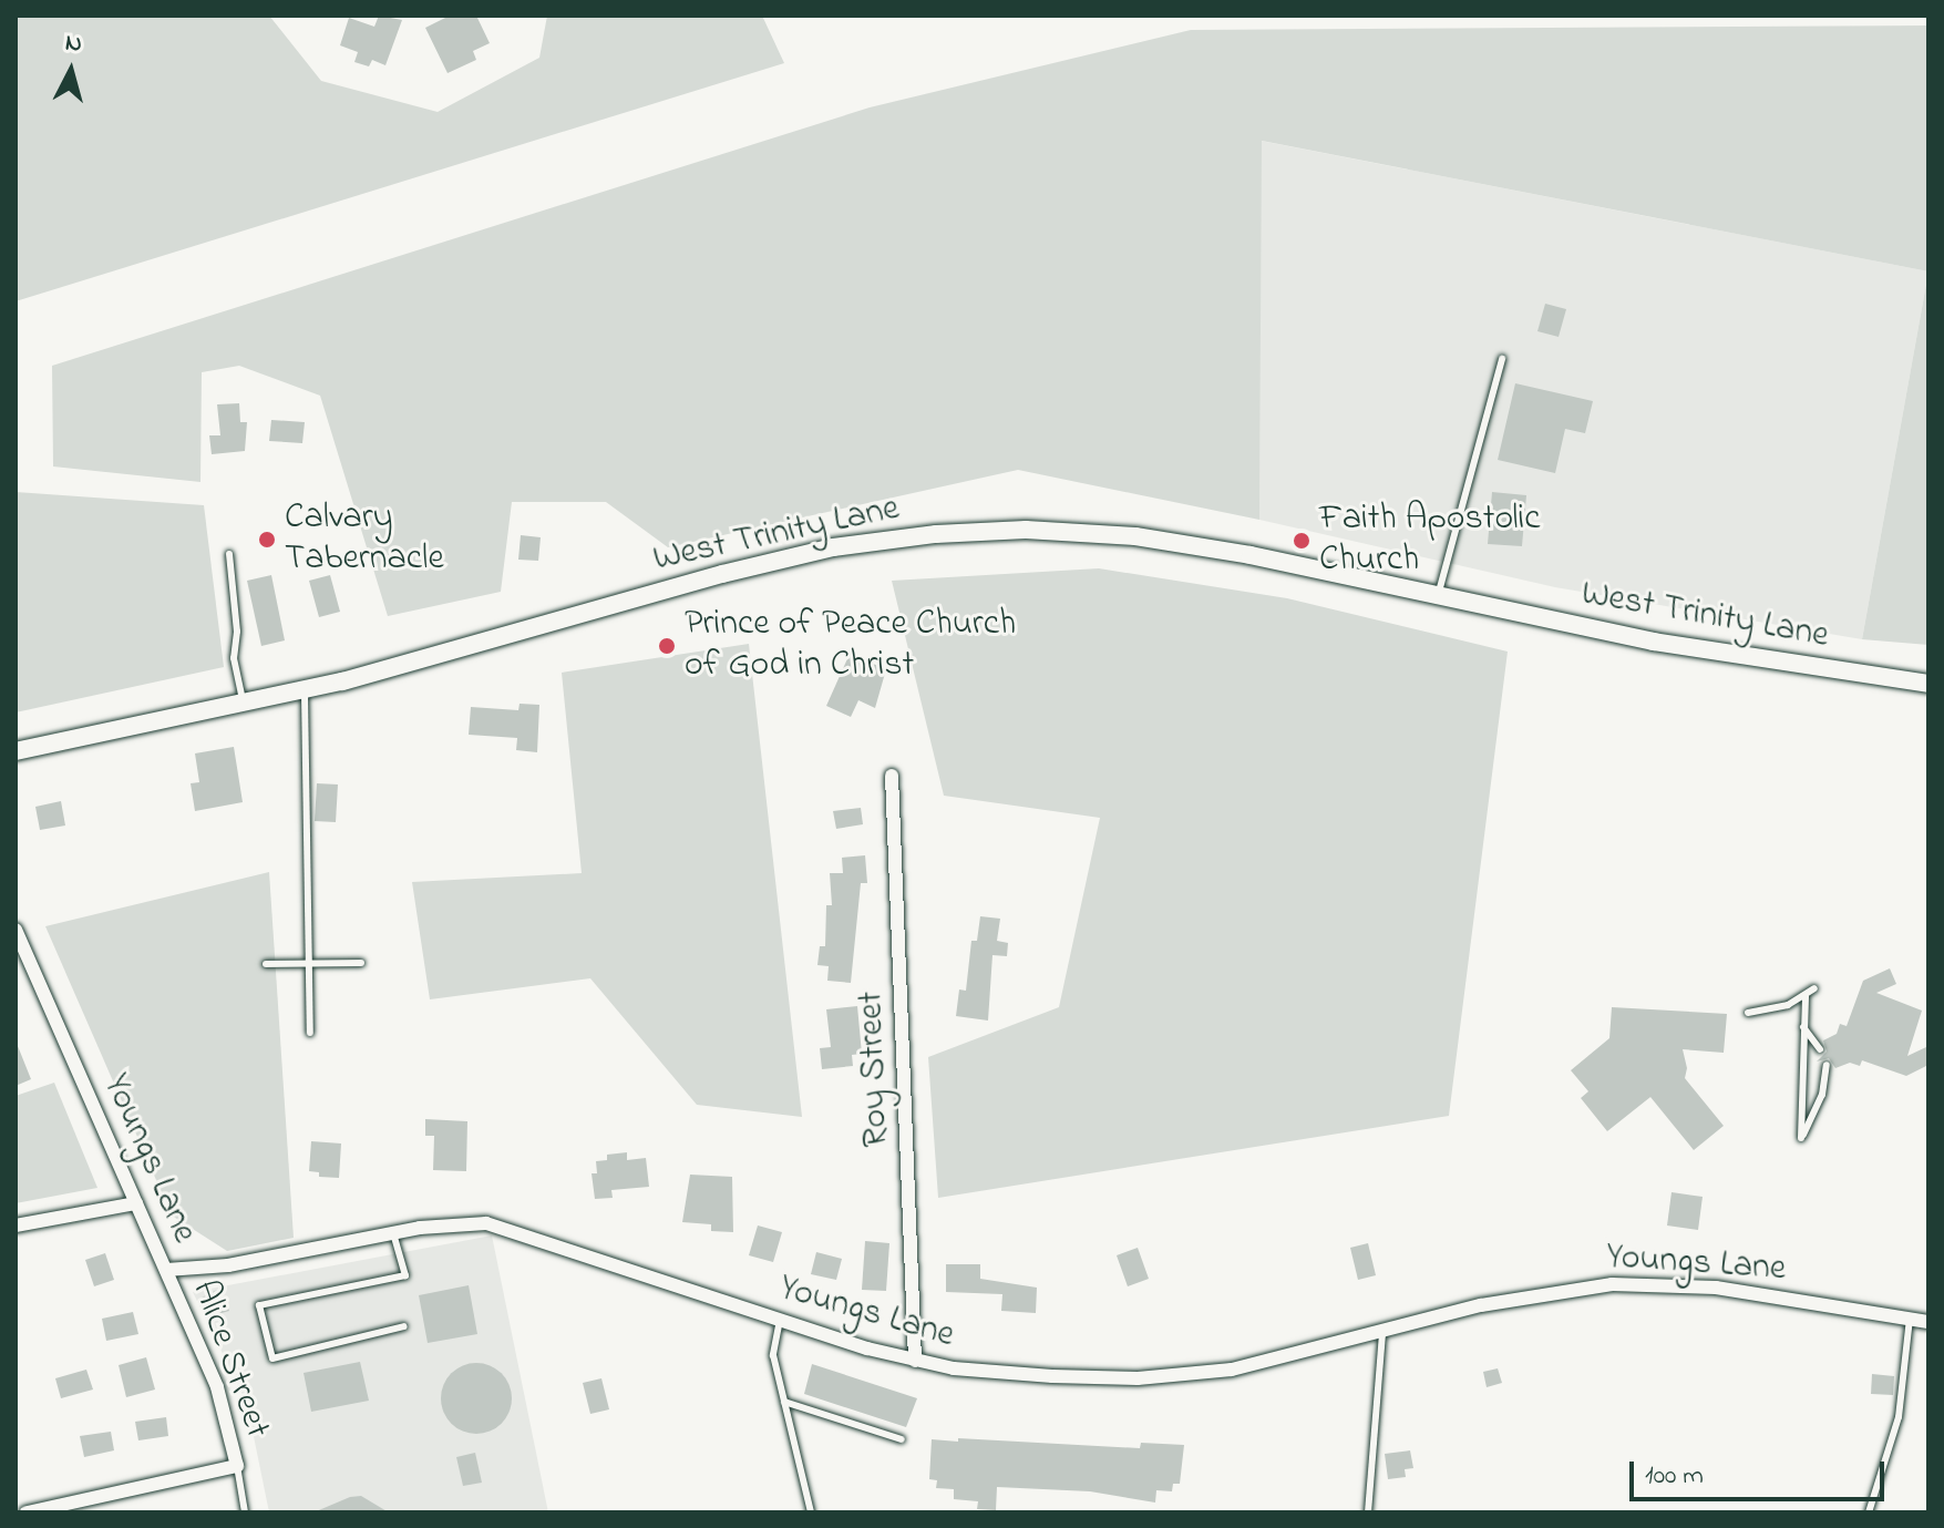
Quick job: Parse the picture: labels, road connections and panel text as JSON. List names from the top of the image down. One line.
{"streets":{"main road":["West Trinity Lane"],"street":["Roy Street","Youngs Lane","Alice Street"]},"crossings":[["Roy Street","Youngs Lane"],["Youngs Lane","Alice Street"]],"places":["Calvary Tabernacle","Faith Apostolic Church","Prince of Peace Church of God in Christ"],"scale_bar":"100 m","north":"top"}
